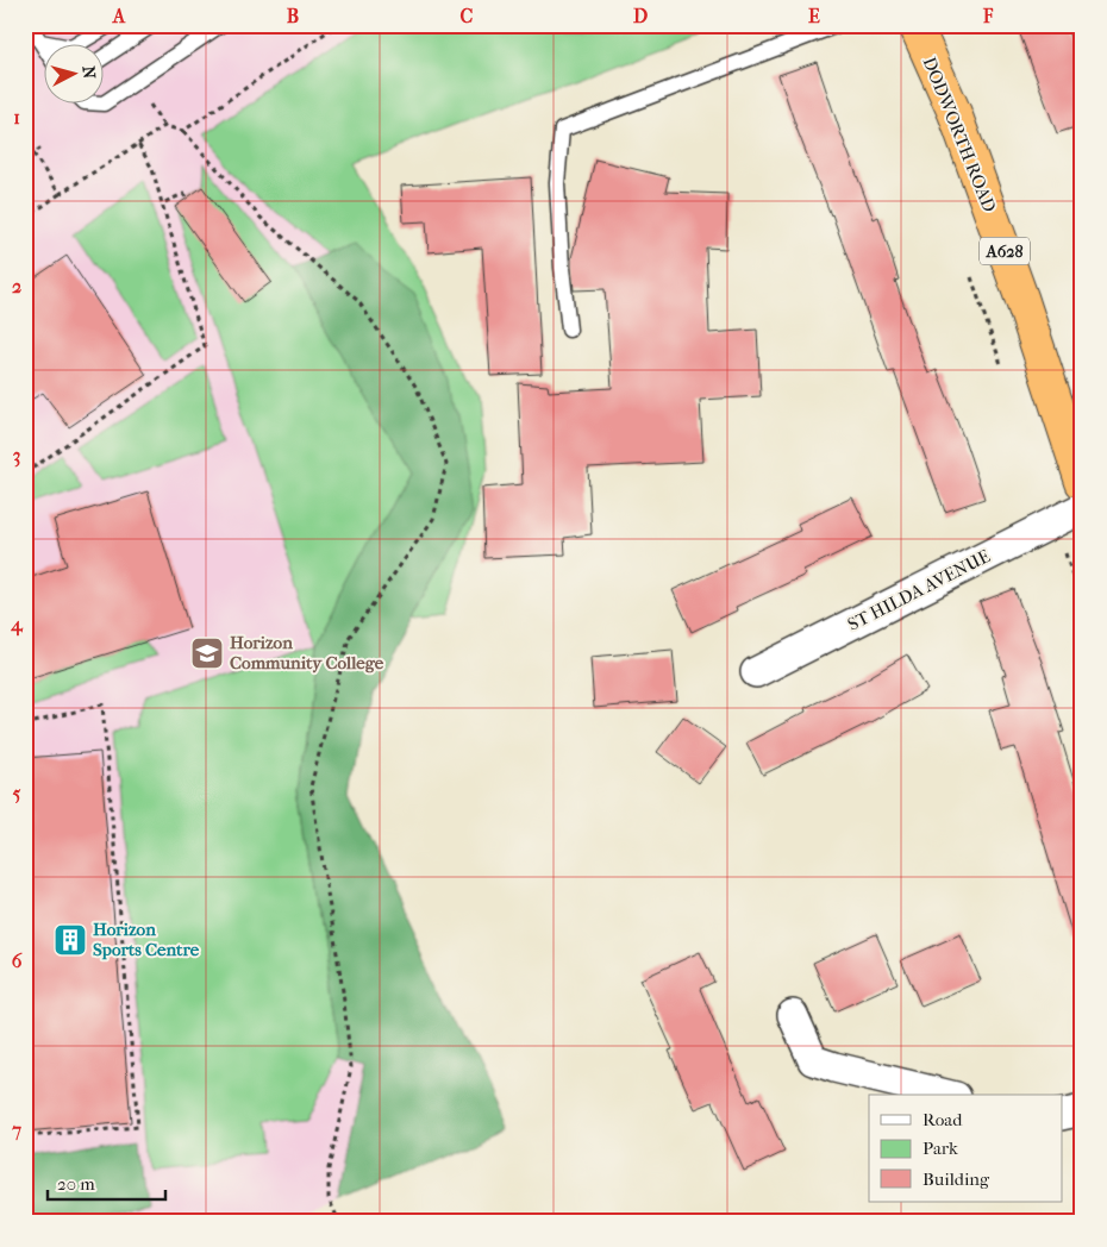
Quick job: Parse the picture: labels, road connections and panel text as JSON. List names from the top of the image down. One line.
{"streets":{"highway":["DODWORTH ROAD","A628"],"street":["ST HILDA AVENUE"]},"places":{"school or university":["Horizon Community College"],"building":["Horizon Sports Centre"]},"legend":["Road","Park","Building"],"scale_bar":"20 m","north":"right","grid":{"columns":["A","B","C","D","E","F"],"rows":["1","2","3","4","5","6","7"]}}
